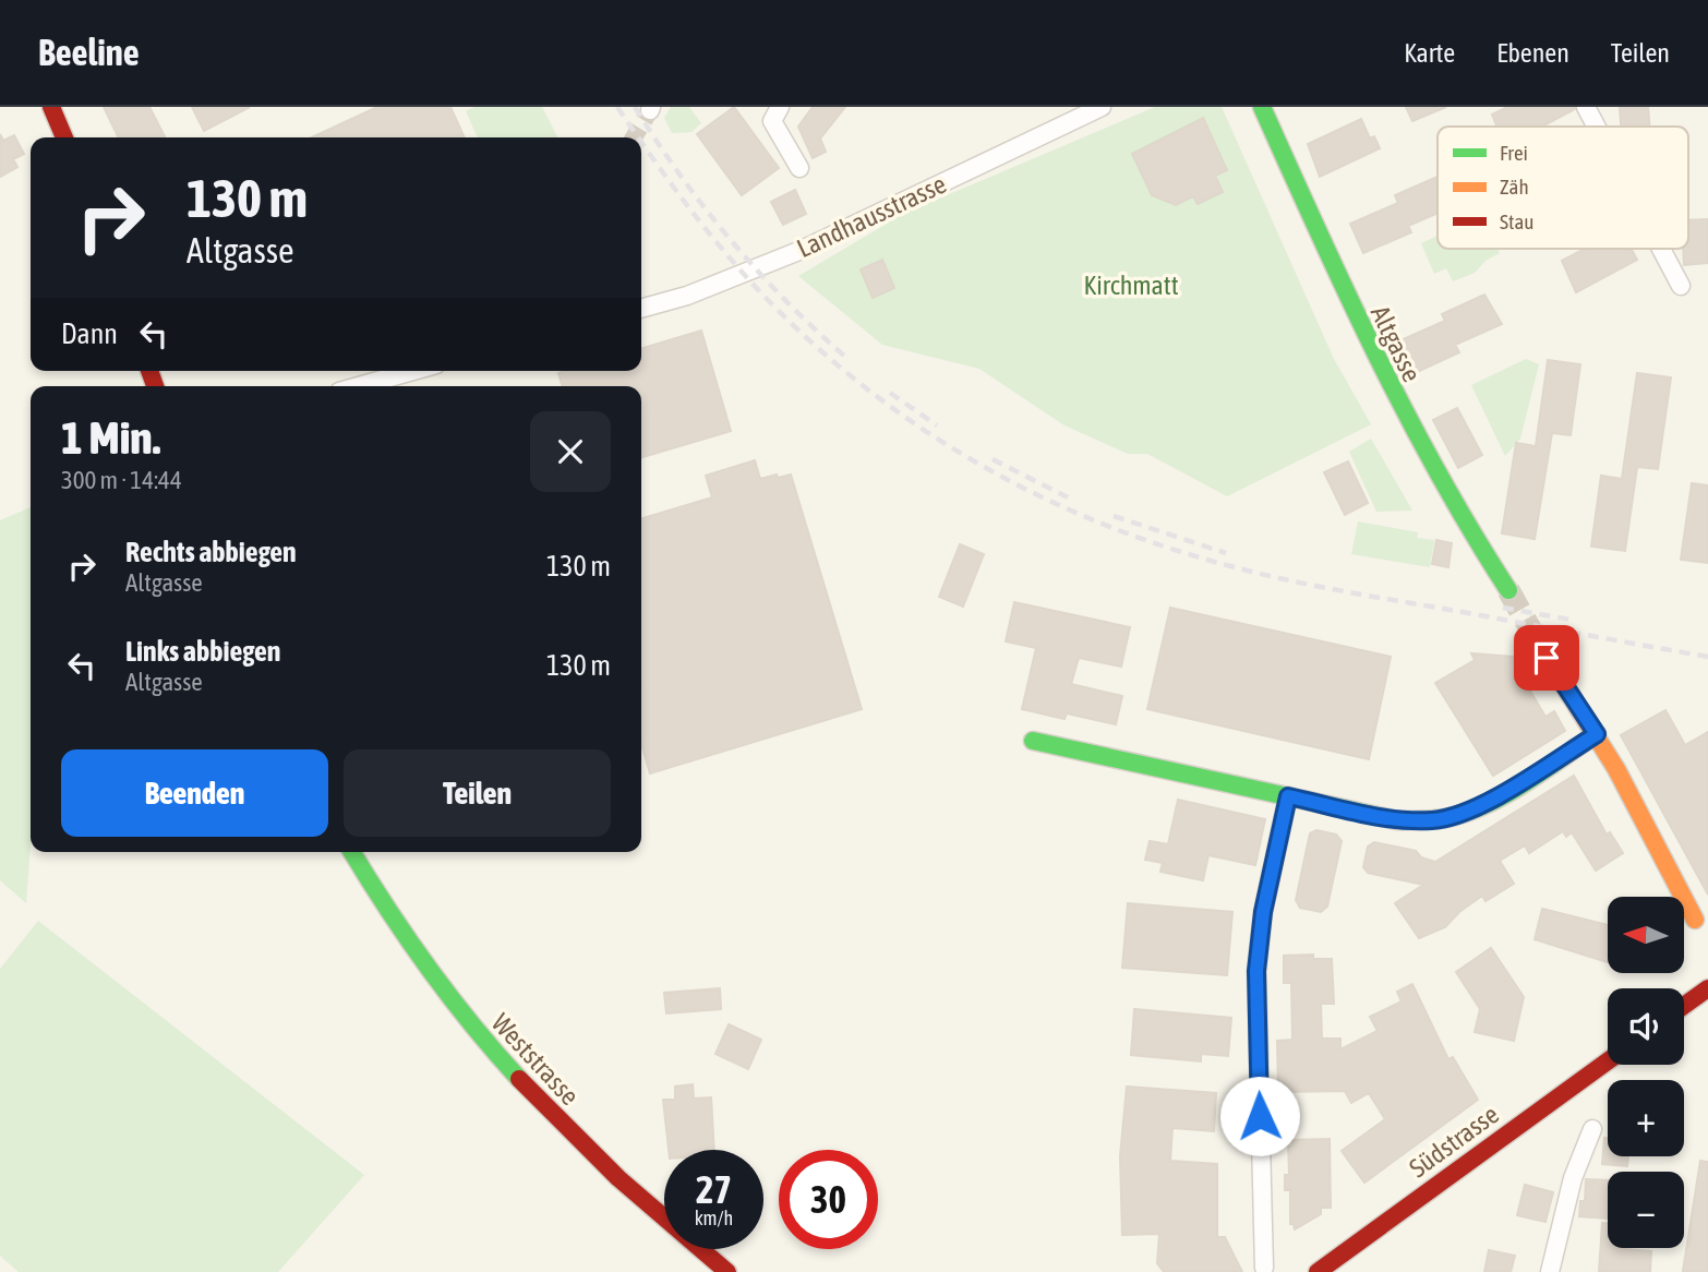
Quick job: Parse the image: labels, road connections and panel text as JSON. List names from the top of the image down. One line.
{"streets":{"street":["Landhausstrasse","Altgasse","Weststrasse","Südstrasse"]},"parks":["Kirchmatt"],"legend":["Frei","Zäh","Stau"],"north":"left","page":{"header":"Beeline","nav":["Karte","Ebenen","Teilen"],"turn":["130 m","Altgasse"],"then":"Dann","heading":["1 Min.","300 m · 14:44"],"list":[{"name":"Rechts abbiegen","note":"Altgasse","value":"130 m"},{"name":"Links abbiegen","note":"Altgasse","value":"130 m"}],"buttons":["Beenden","Teilen"],"map_buttons":["+","−"],"speed":"27 km/h","limit":"30"}}
